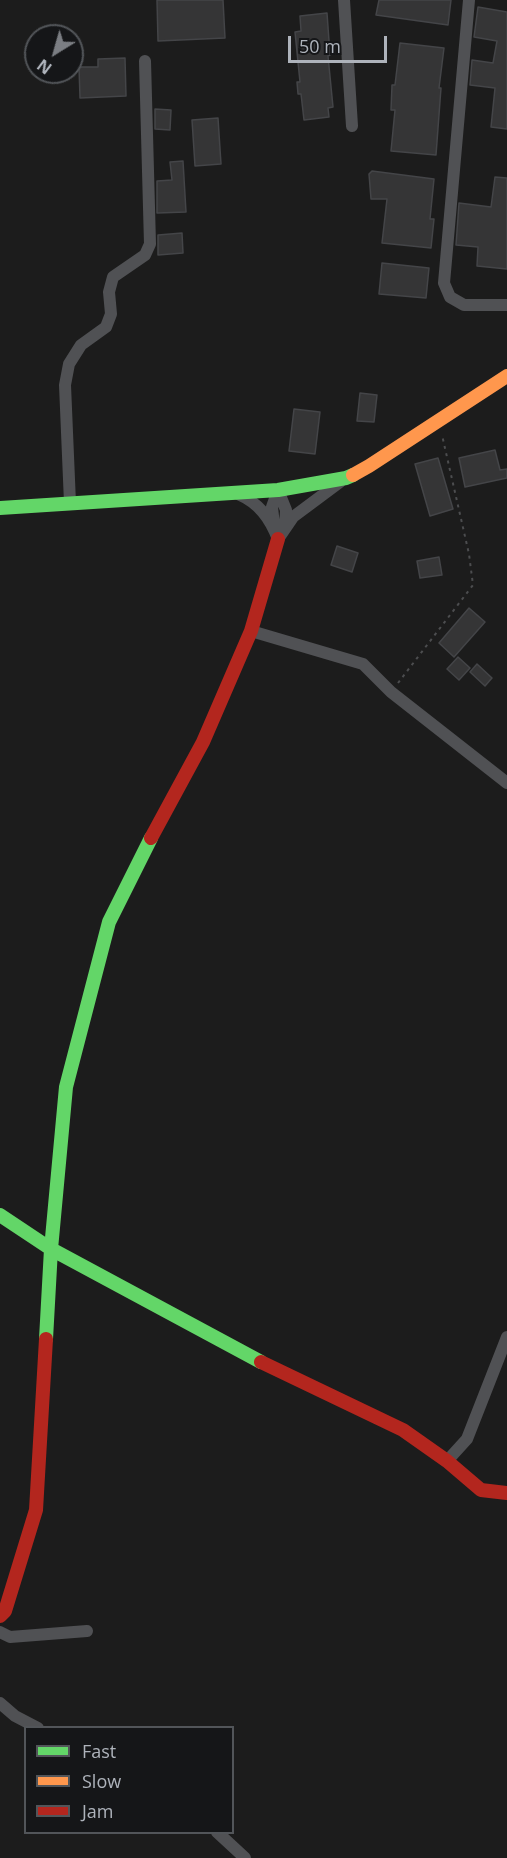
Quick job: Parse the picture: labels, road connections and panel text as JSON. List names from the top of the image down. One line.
{"legend":["Fast","Slow","Jam"],"scale_bar":"50 m","north":"bottom left"}
